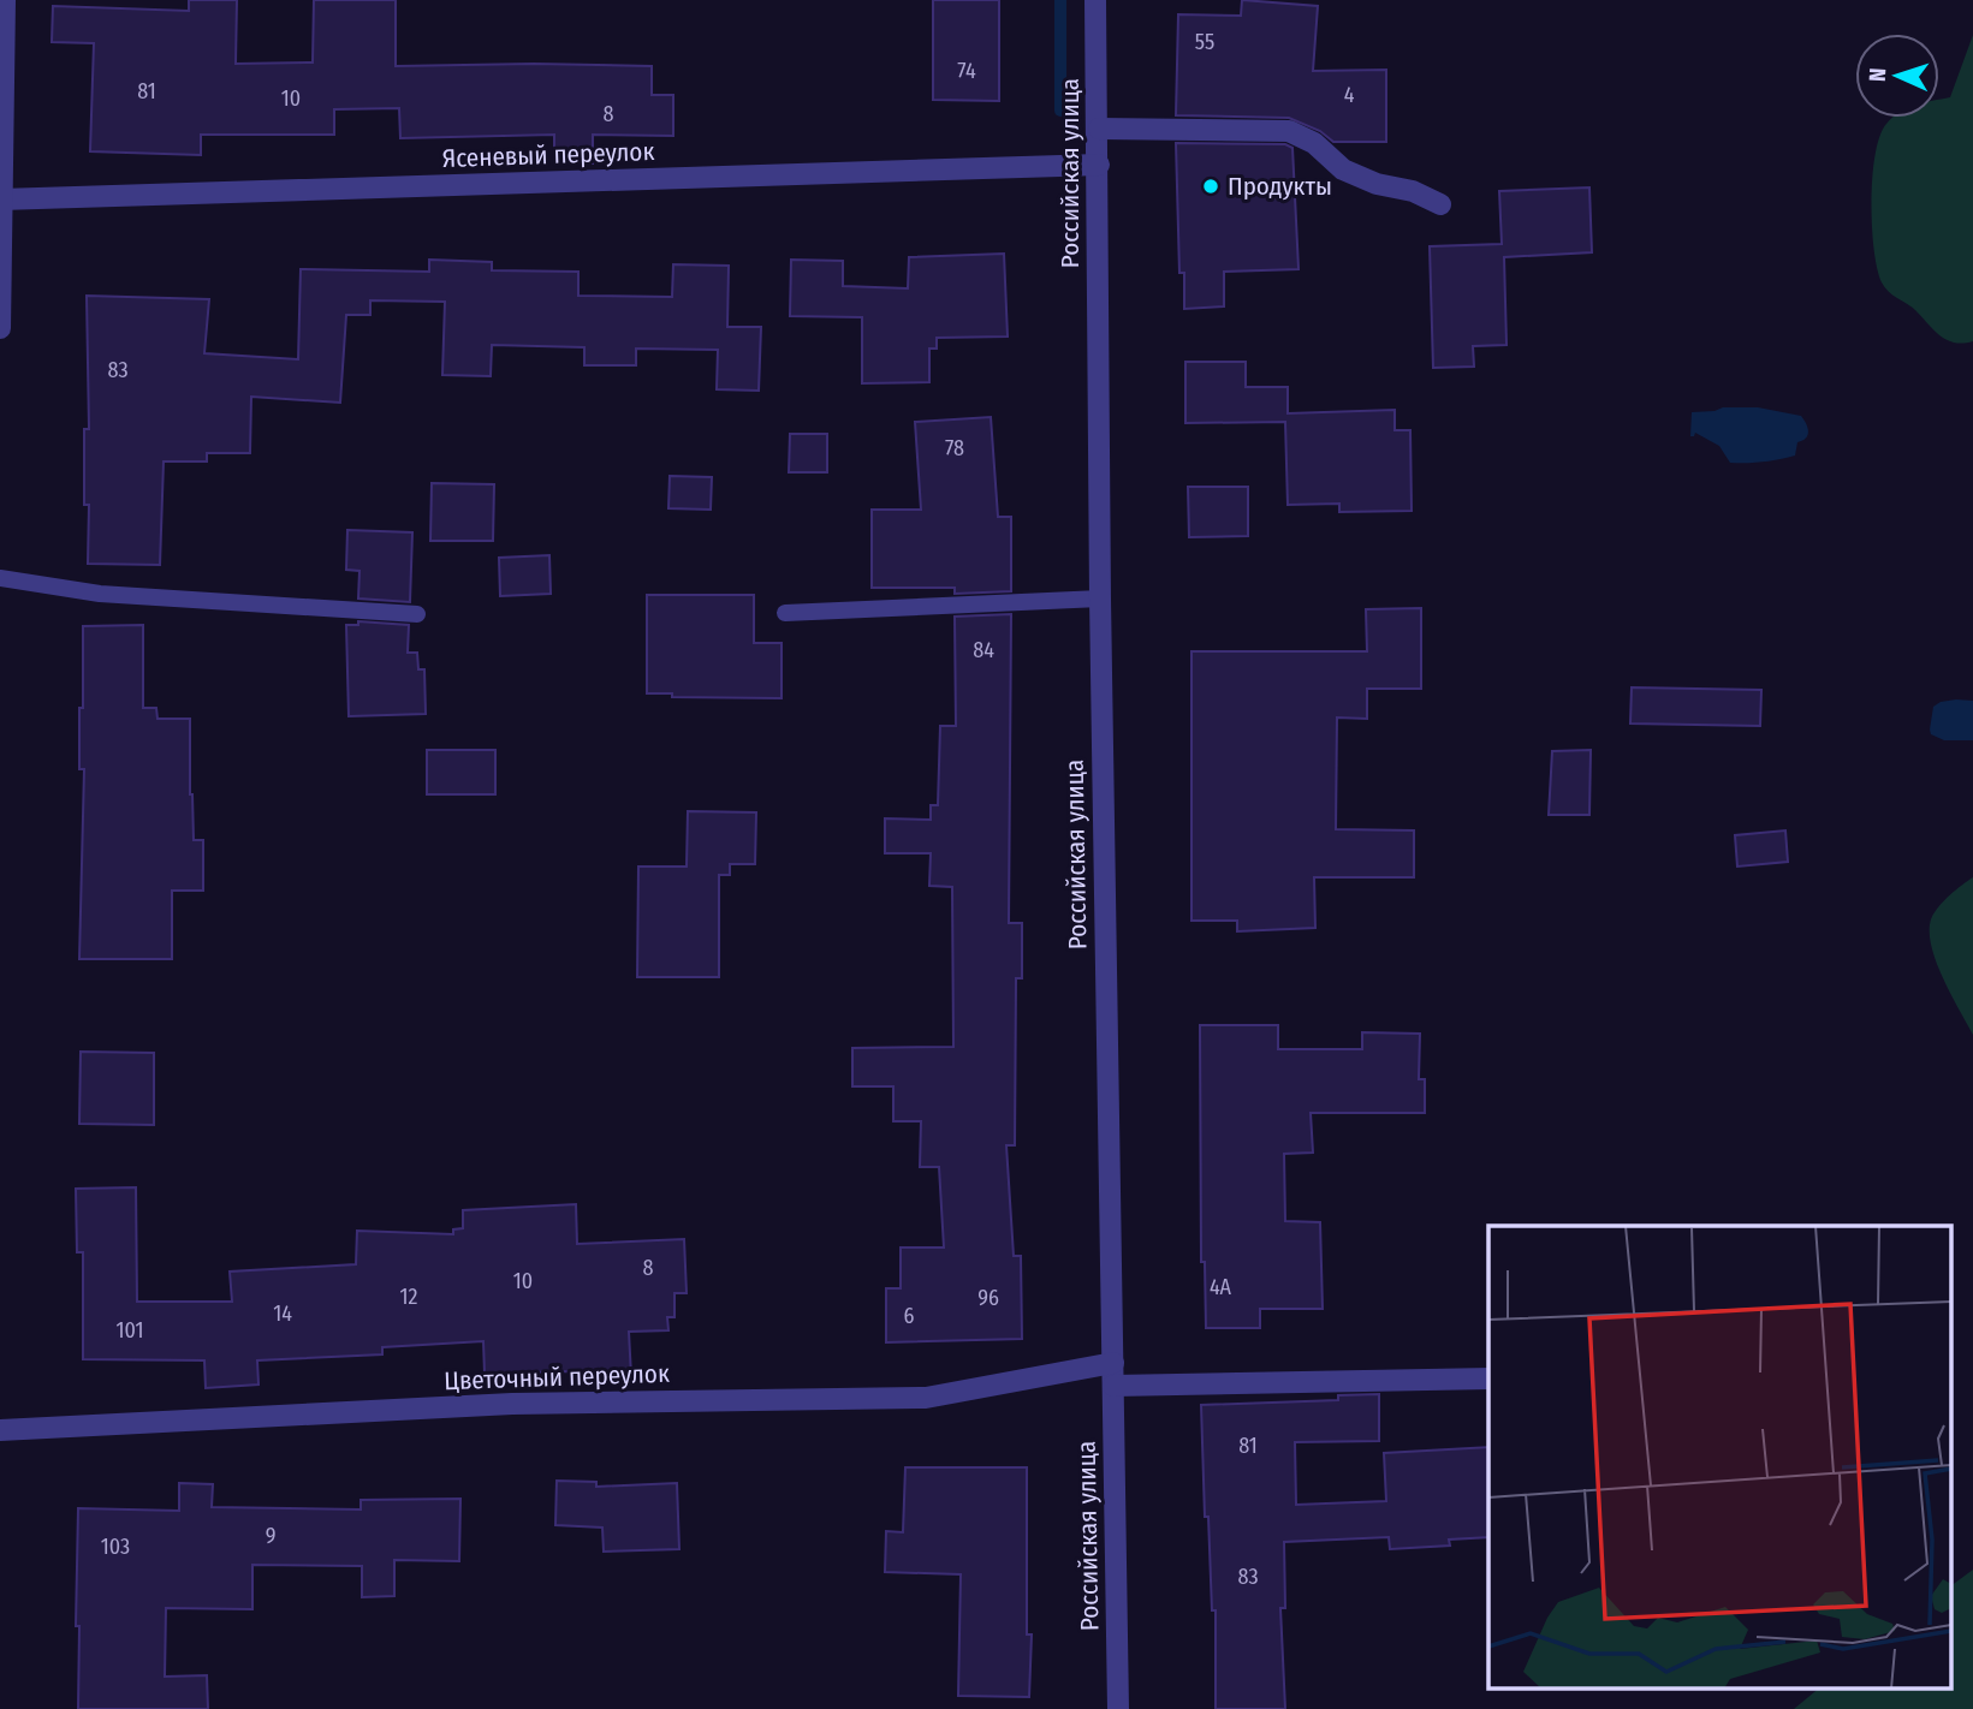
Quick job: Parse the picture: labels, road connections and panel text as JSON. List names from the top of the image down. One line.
{"streets":{"street":["Ясеневый переулок","Российская улица","Цветочный переулок"]},"crossings":[["Ясеневый переулок","Российская улица"],["Российская улица","Цветочный переулок"]],"places":["Продукты"],"house_numbers":["55","74","81","4","10","8","83","78","84","8","10","4А","12","96","14","6","101","81","9","103","83"],"north":"left"}
